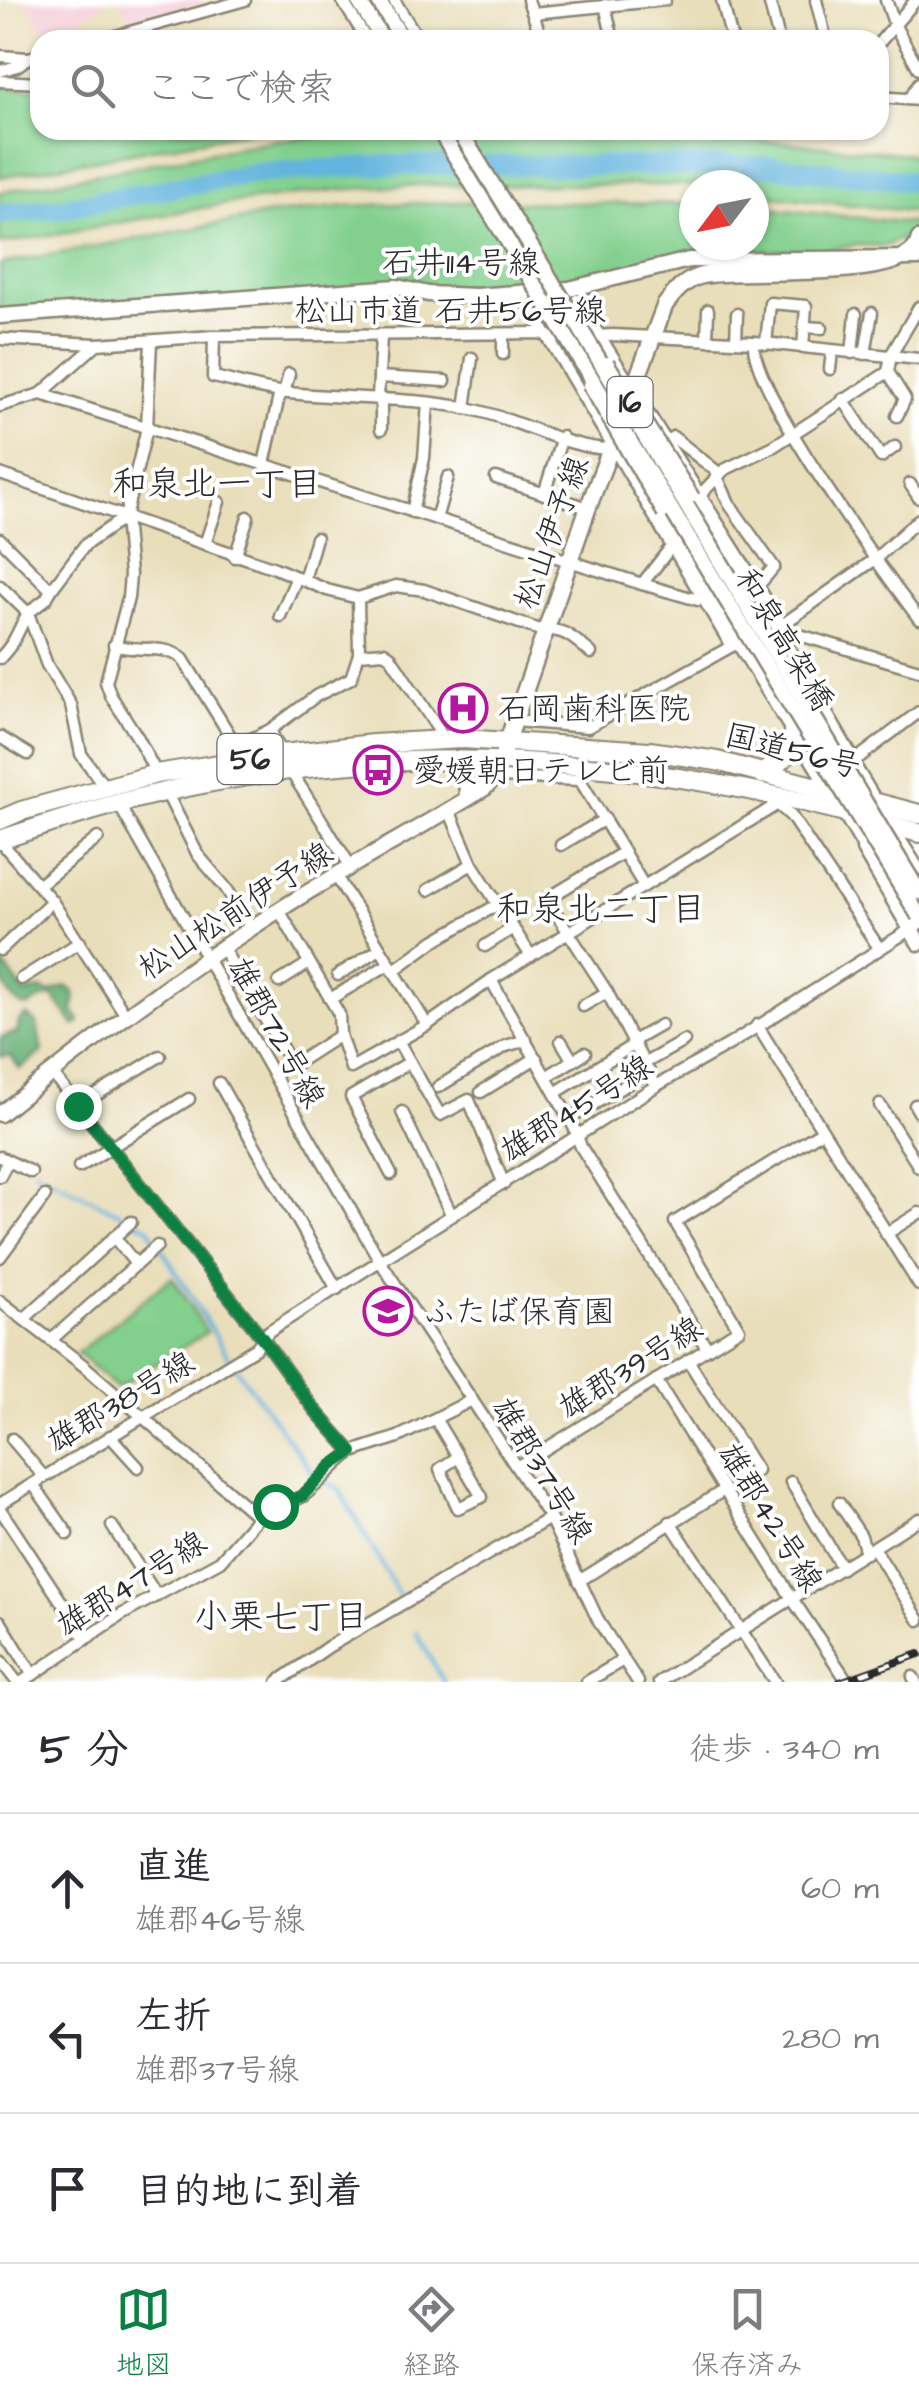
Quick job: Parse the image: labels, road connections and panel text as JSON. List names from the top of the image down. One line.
{"streets":{"highway":["国道56号","56"],"main road":["16","松山伊予線"],"street":["石井114号線","松山市道 石井56号線","和泉高架橋","松山松前伊予線","雄郡72号線","雄郡45号線","雄郡39号線","雄郡38号線","雄郡37号線","雄郡42号線","雄郡47号線"]},"crossings":[["石井114号線","松山伊予線"],["松山市道 石井56号線","松山伊予線"],["松山伊予線","国道56号"],["松山伊予線","松山松前伊予線"],["和泉高架橋","雄郡45号線"],["国道56号","松山松前伊予線"],["国道56号","雄郡72号線"],["松山松前伊予線","雄郡72号線"],["雄郡72号線","雄郡45号線"],["雄郡72号線","雄郡37号線"],["雄郡45号線","雄郡38号線"],["雄郡39号線","雄郡37号線"],["雄郡39号線","雄郡42号線"],["雄郡37号線","雄郡47号線"]],"districts":["和泉北一丁目","和泉北二丁目","小栗七丁目"],"places":{"hospital":["石岡歯科医院"],"bus stop":["愛媛朝日テレビ前"],"school or university":["ふたば保育園"]},"north":"bottom left","page":{"search":"ここで検索","heading":["5 分","徒歩 · 340 m"],"list":[["直進","雄郡46号線","60 m"],["左折","雄郡37号線","280 m"],"目的地に到着"],"nav":["地図","経路","保存済み"]}}
